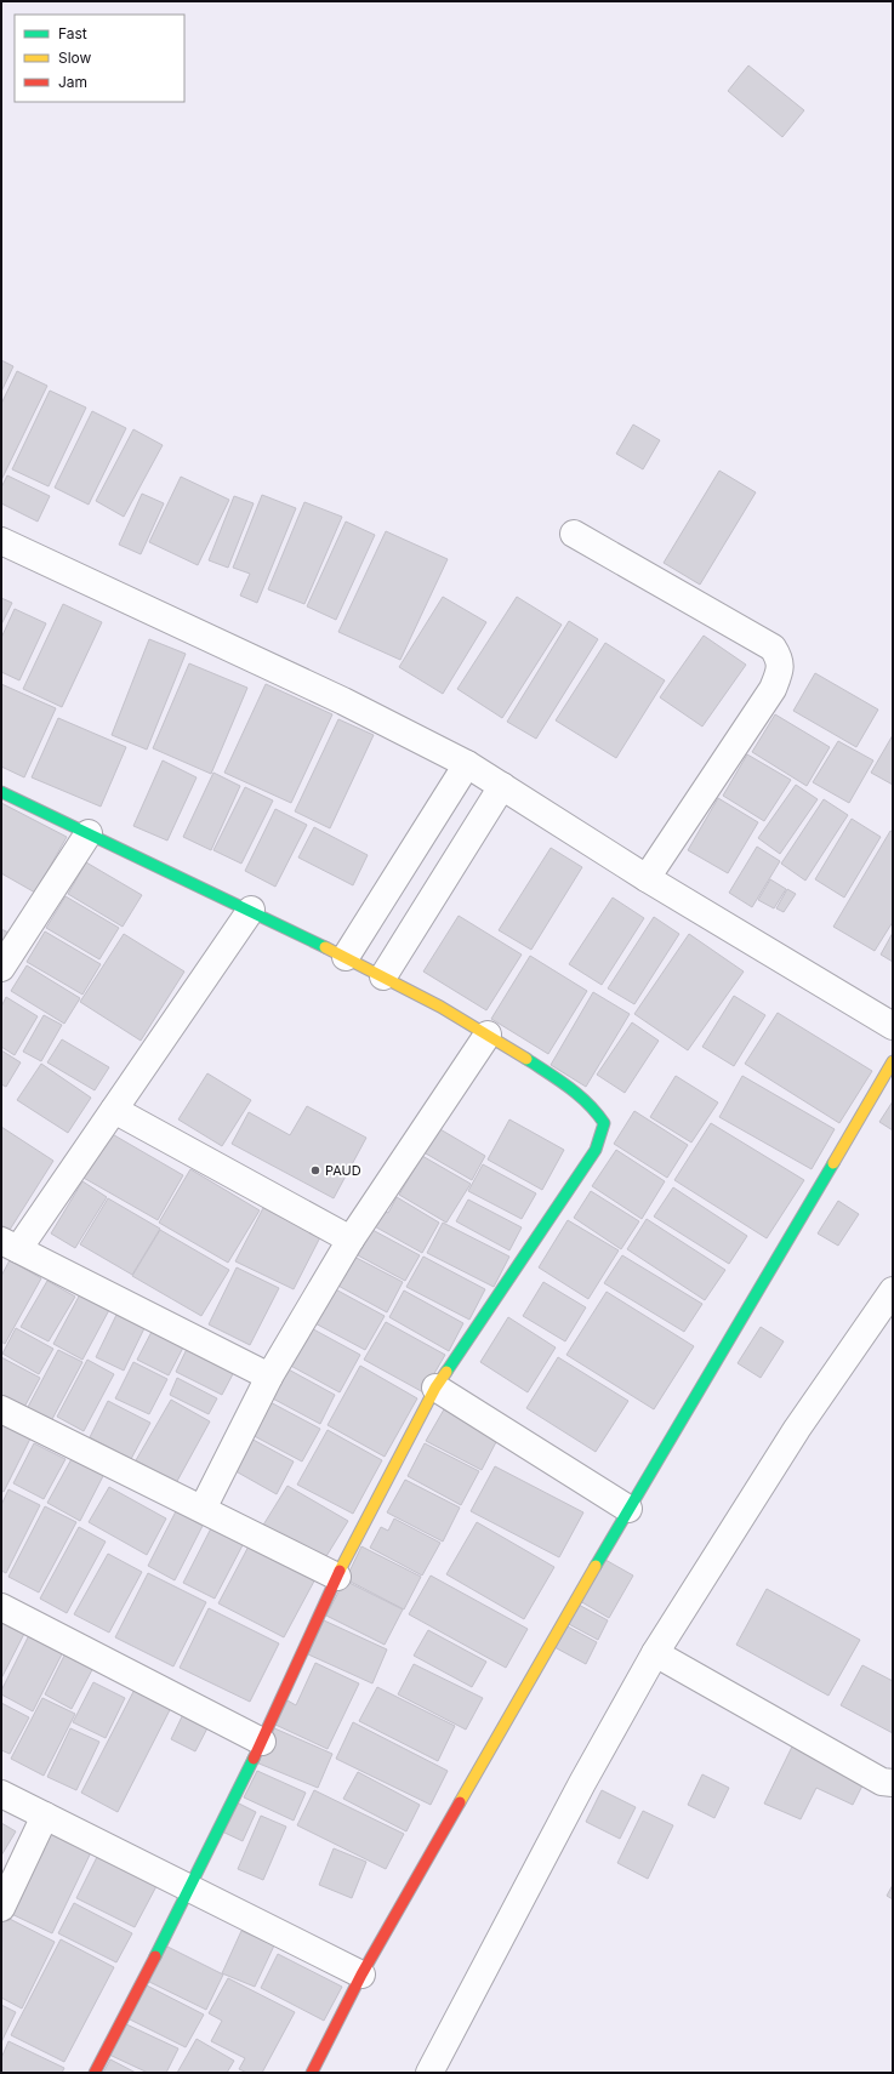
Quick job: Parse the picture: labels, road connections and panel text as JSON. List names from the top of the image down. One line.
{"places":["PAUD"],"legend":["Fast","Slow","Jam"]}
